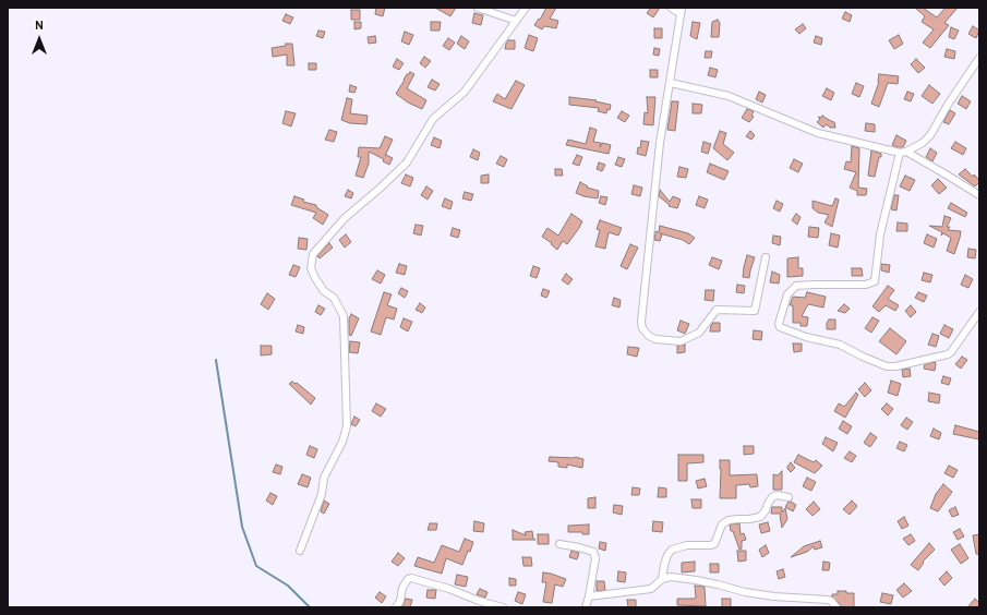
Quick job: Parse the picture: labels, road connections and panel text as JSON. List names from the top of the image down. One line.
{"north":"top"}
